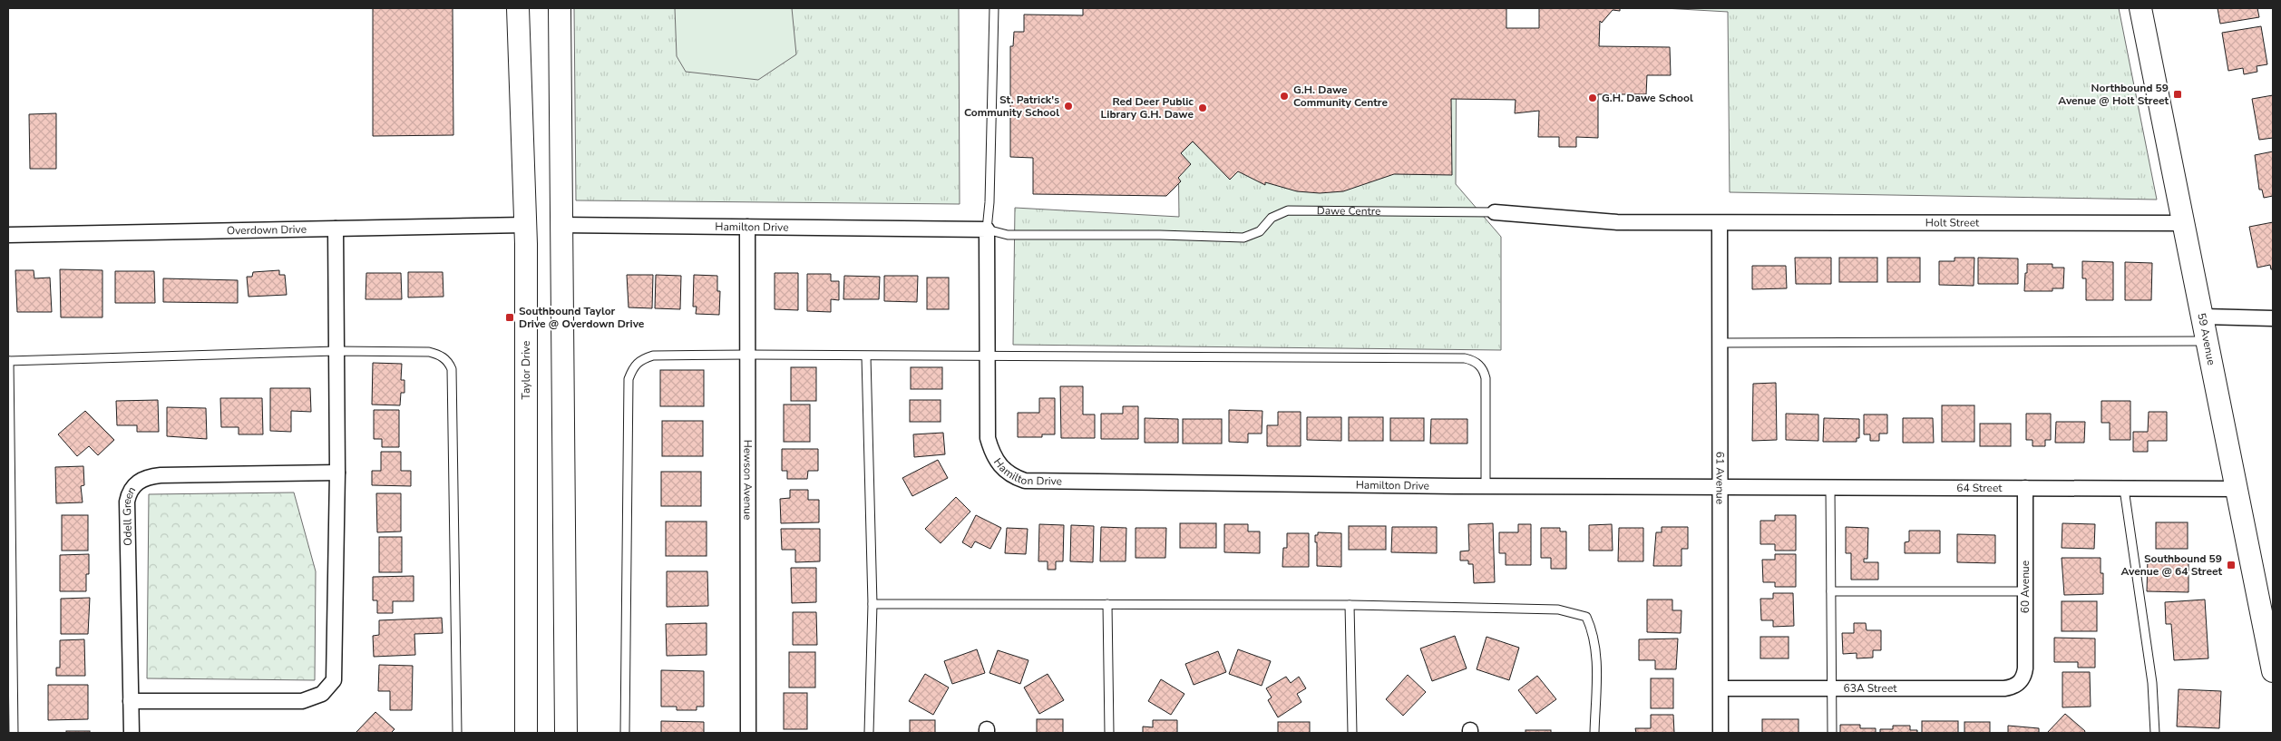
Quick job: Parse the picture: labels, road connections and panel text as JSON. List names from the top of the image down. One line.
{"streets":{"main road":["59 Avenue","Taylor Drive"],"street":["Dawe Centre","Holt Street","Hamilton Drive","Overdown Drive","61 Avenue","Hewson Avenue","64 Street","Odell Green","60 Avenue","63A Street"]},"crossings":[["Dawe Centre","Holt Street"],["Dawe Centre","Hamilton Drive"],["Dawe Centre","61 Avenue"],["Holt Street","59 Avenue"],["Holt Street","61 Avenue"],["Hamilton Drive","61 Avenue"],["Hamilton Drive","Hewson Avenue"],["Hamilton Drive","64 Street"],["Overdown Drive","Taylor Drive"],["59 Avenue","64 Street"],["61 Avenue","64 Street"],["61 Avenue","63A Street"],["64 Street","60 Avenue"],["60 Avenue","63A Street"]],"places":{"transit":["Northbound 59 Avenue @ Holt Street","Southbound Taylor Drive @ Overdown Drive","Southbound 59 Avenue @ 64 Street"],"other":["G.H. Dawe Community Centre","G.H. Dawe School","St. Patrick's Community School","Red Deer Public Library G.H. Dawe"]}}
